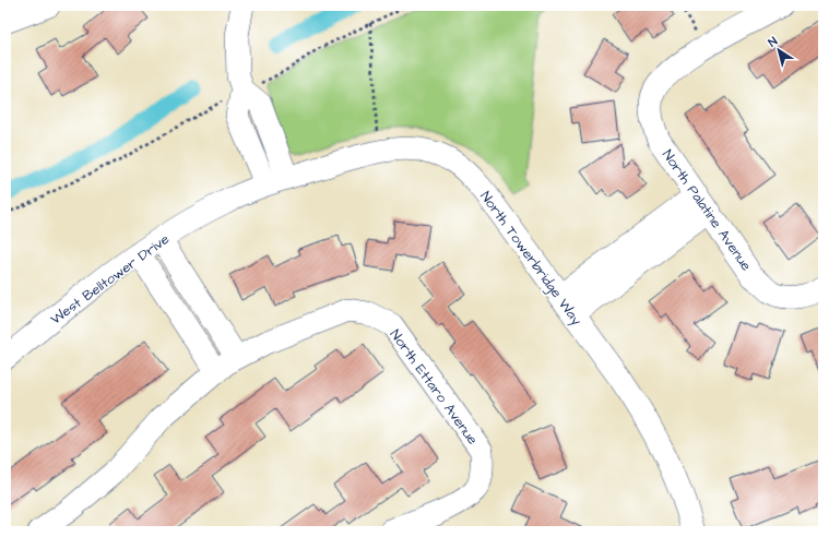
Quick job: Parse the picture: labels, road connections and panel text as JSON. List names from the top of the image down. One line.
{"streets":{"street":["North Palatine Avenue","North Towerbridge Way","West Belltower Drive","North Ettaro Avenue"]},"crossings":[["North Towerbridge Way","West Belltower Drive"]],"north":"top left"}
